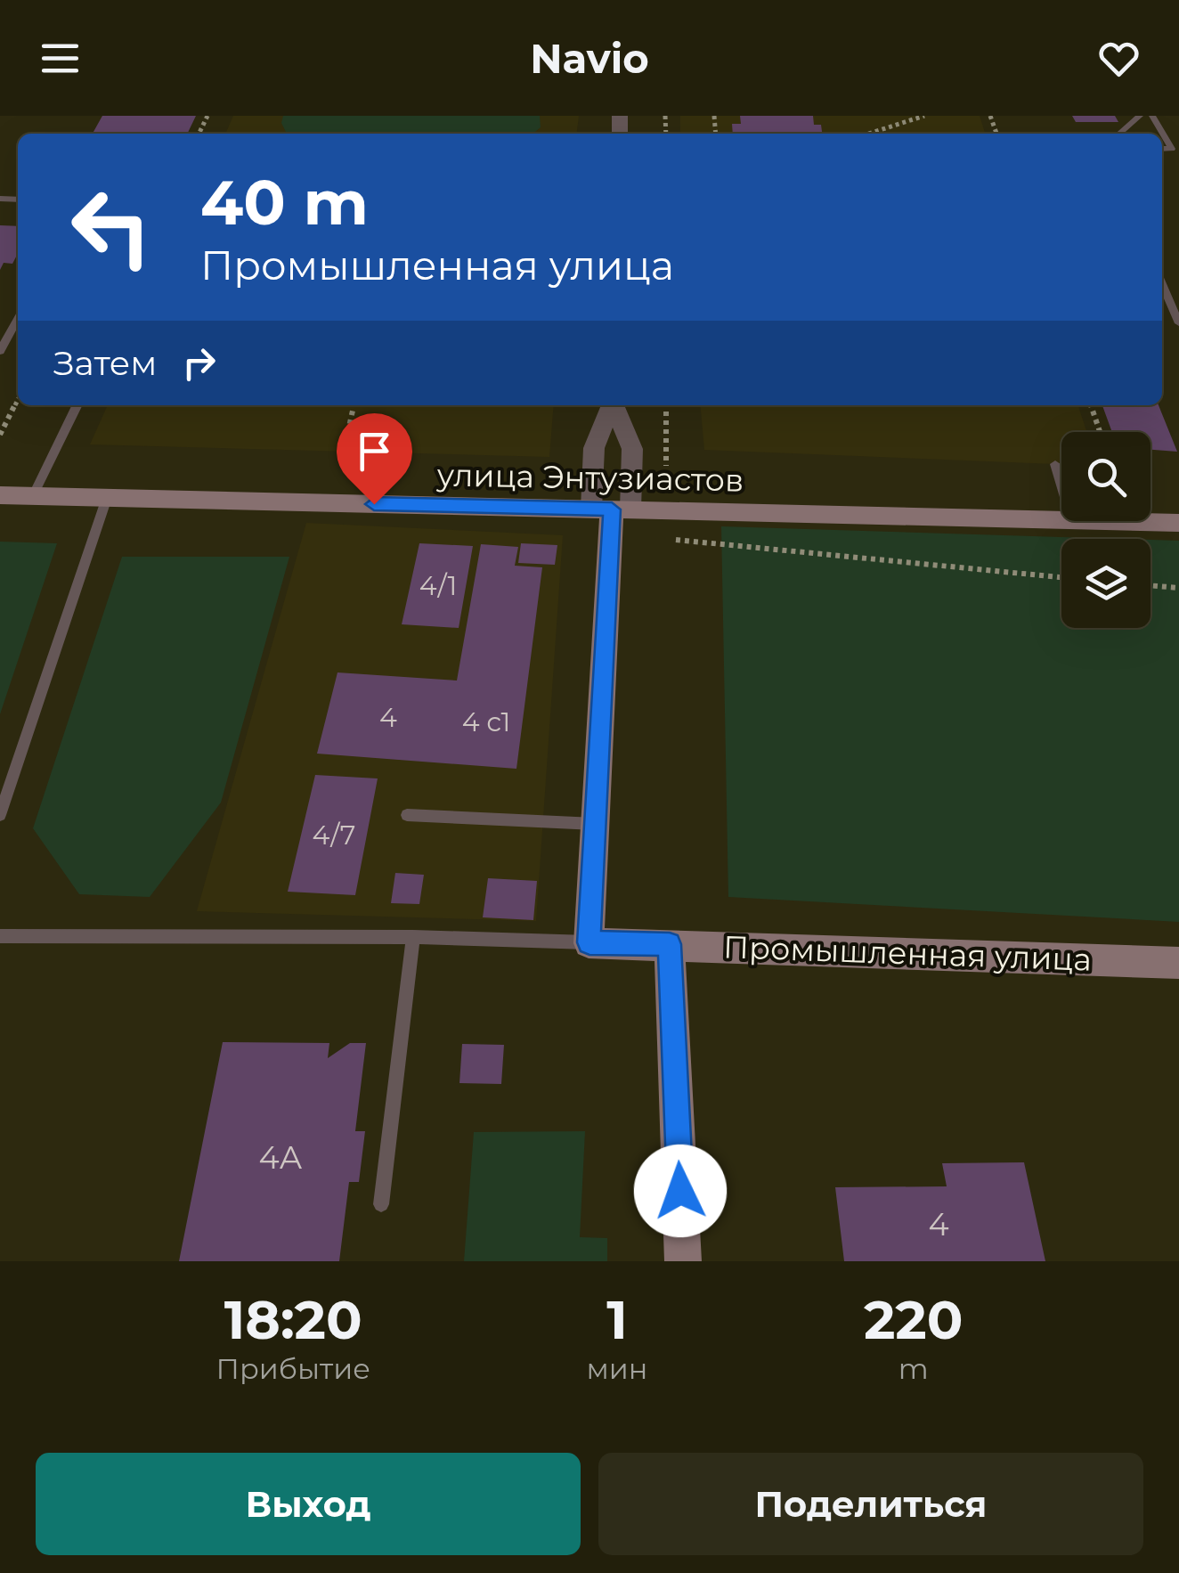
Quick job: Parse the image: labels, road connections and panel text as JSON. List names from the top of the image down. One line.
{"streets":{"street":["улица Энтузиастов","Промышленная улица"]},"house_numbers":["4/1","4","4 с1","4/7","4А","4"],"page":{"header":"Navio","turn":["40 m","Промышленная улица"],"then":"Затем","eta":["18:20","Прибытие","1","мин","220","m"],"buttons":["Выход","Поделиться"]}}
